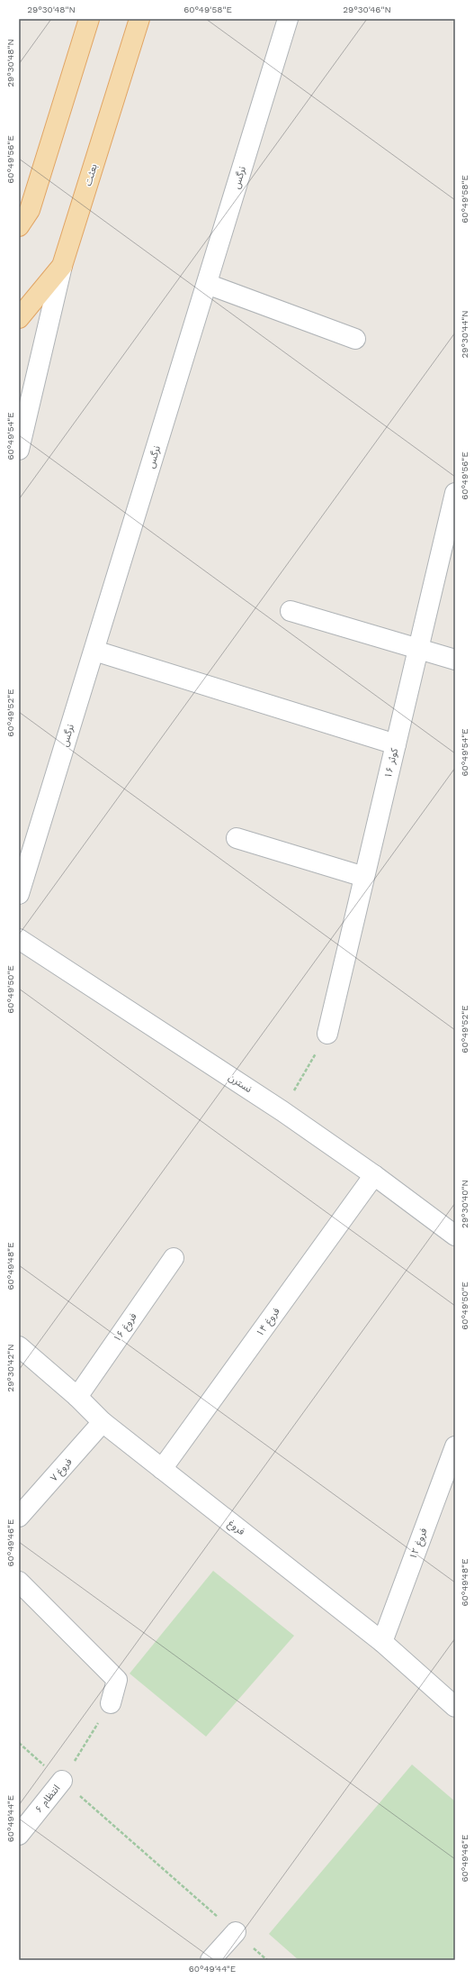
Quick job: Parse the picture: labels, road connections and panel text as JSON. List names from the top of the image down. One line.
{"streets":{"main road":["بعثت"],"street":["نرگس","کوثر ۱۶","نسترن","فروغ ۱۴","فروغ ۱۶","فروغ ۷","فروغ","فروغ ۱۲","انتظام ۶"]},"crossings":[["نسترن","فروغ ۱۴"],["فروغ ۱۴","فروغ"],["فروغ ۱۶","فروغ"],["فروغ ۷","فروغ"],["فروغ","فروغ ۱۲"]],"coordinates":["29°30'48\"N","60°49'58\"E","29°30'46\"N","60°49'56\"E","29°30'44\"N","60°49'54\"E","60°49'52\"E","60°49'50\"E","29°30'40\"N","60°49'48\"E","29°30'42\"N","60°49'46\"E","60°49'44\"E"]}
